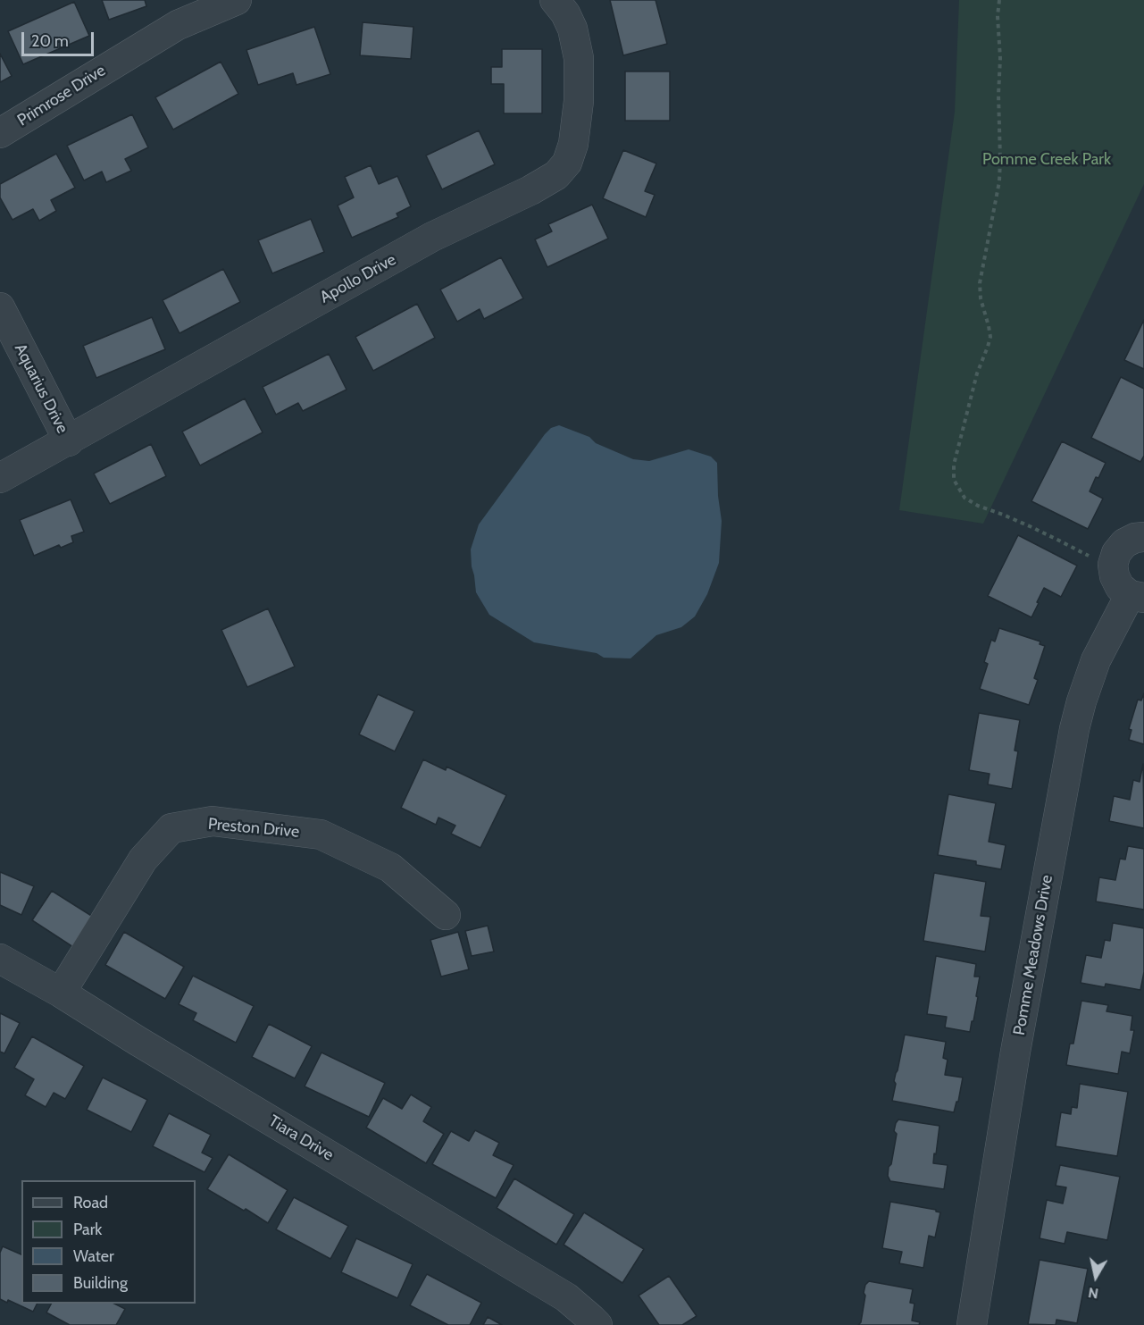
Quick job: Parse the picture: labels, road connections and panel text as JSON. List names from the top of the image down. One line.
{"streets":{"street":["Primrose Drive","Apollo Drive","Aquarius Drive","Preston Drive","Pomme Meadows Drive","Tiara Drive"]},"crossings":[["Apollo Drive","Aquarius Drive"],["Preston Drive","Tiara Drive"]],"parks":["Pomme Creek Park"],"legend":["Road","Park","Water","Building"],"scale_bar":"20 m","north":"bottom"}
